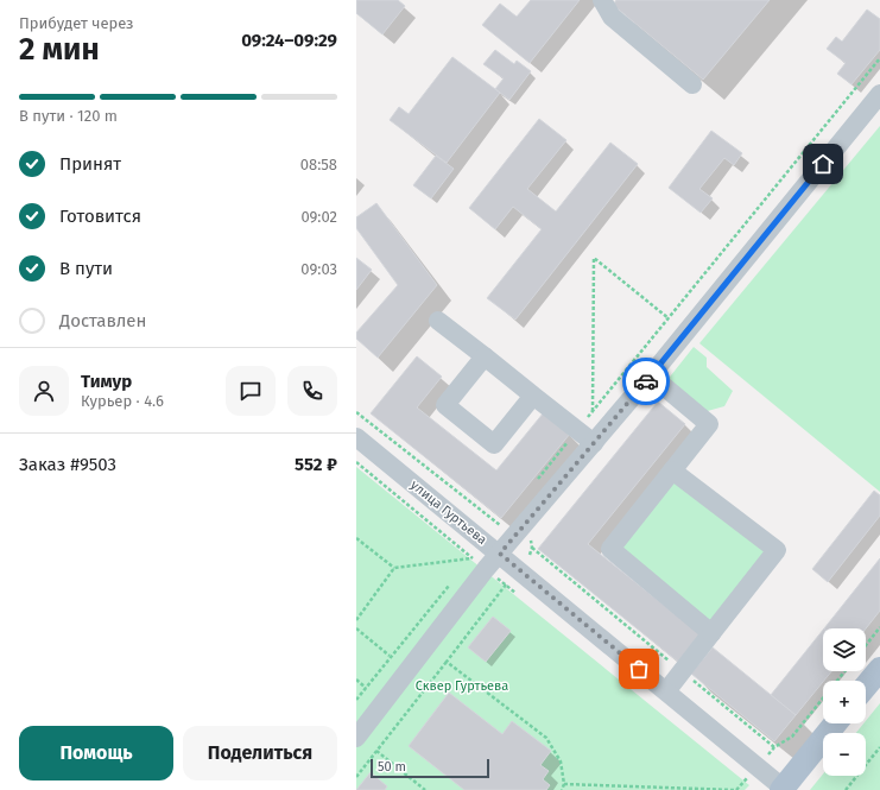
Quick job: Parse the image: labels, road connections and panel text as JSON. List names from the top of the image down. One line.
{"streets":{"street":["улица Гуртьева"]},"parks":["Сквер Гуртьева"],"scale_bar":"50 m","page":{"heading":["2 мин","Прибудет через","09:24–09:29"],"panel":["Тимур","Курьер · 4.6","Заказ #9503","552 ₽"],"bar":"В пути · 120 m","list":[["Принят","08:58"],["Готовится","09:02"],["В пути","09:03"],"Доставлен"],"map_buttons":["+","−"],"buttons":["Помощь","Поделиться"],"scale":"50 m"}}
